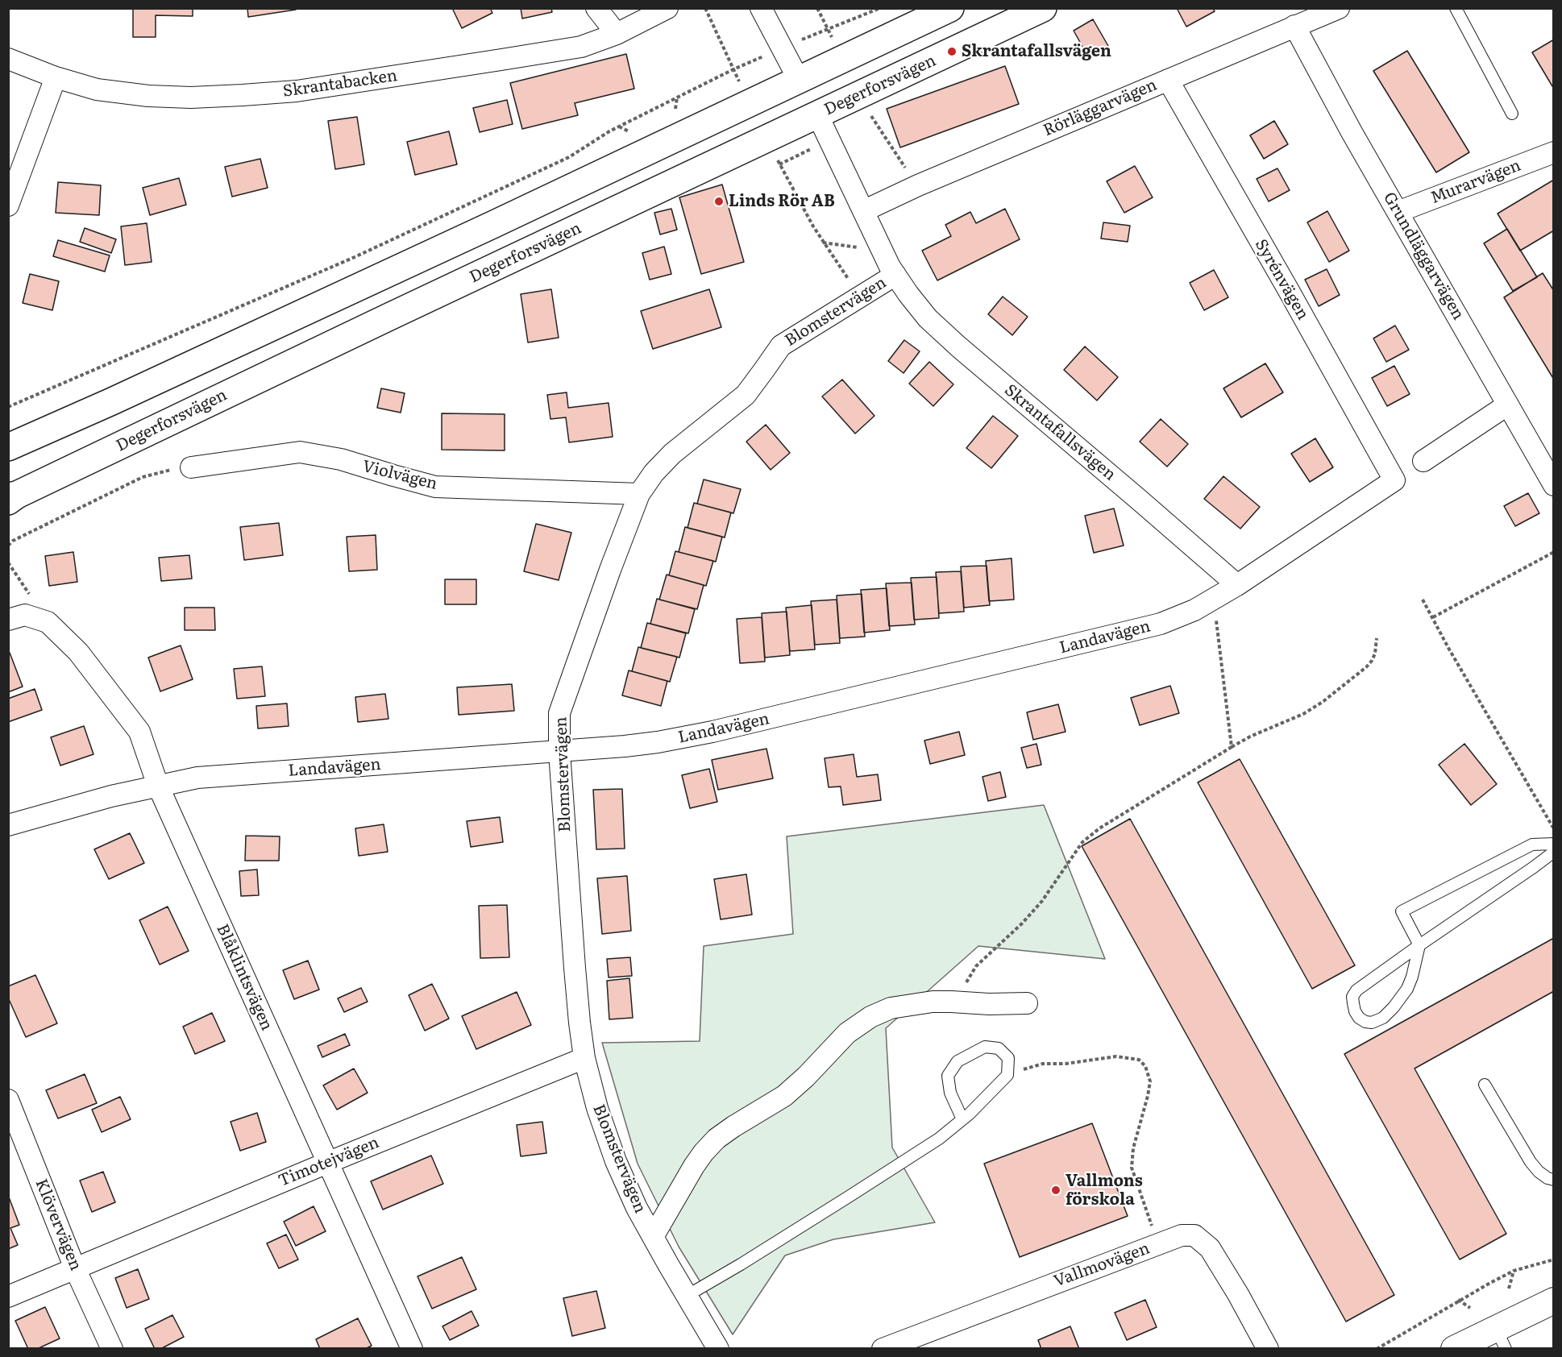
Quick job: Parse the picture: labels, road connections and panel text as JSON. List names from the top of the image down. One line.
{"streets":{"main road":["Degerforsvägen"],"street":["Skrantabacken","Rörläggarvägen","Murarvägen","Grundläggarvägen","Syrénvägen","Blomstervägen","Skrantafallsvägen","Violvägen","Landavägen","Blåklintsvägen","Timotejvägen","Klövervägen","Vallmovägen"]},"crossings":[["Degerforsvägen","Skrantafallsvägen"],["Rörläggarvägen","Grundläggarvägen"],["Rörläggarvägen","Syrénvägen"],["Rörläggarvägen","Skrantafallsvägen"],["Murarvägen","Grundläggarvägen"],["Syrénvägen","Landavägen"],["Blomstervägen","Skrantafallsvägen"],["Blomstervägen","Violvägen"],["Blomstervägen","Landavägen"],["Blomstervägen","Timotejvägen"],["Skrantafallsvägen","Landavägen"],["Landavägen","Blåklintsvägen"],["Blåklintsvägen","Timotejvägen"],["Timotejvägen","Klövervägen"]],"places":["Skrantafallsvägen","Linds Rör AB","Vallmons förskola"]}
